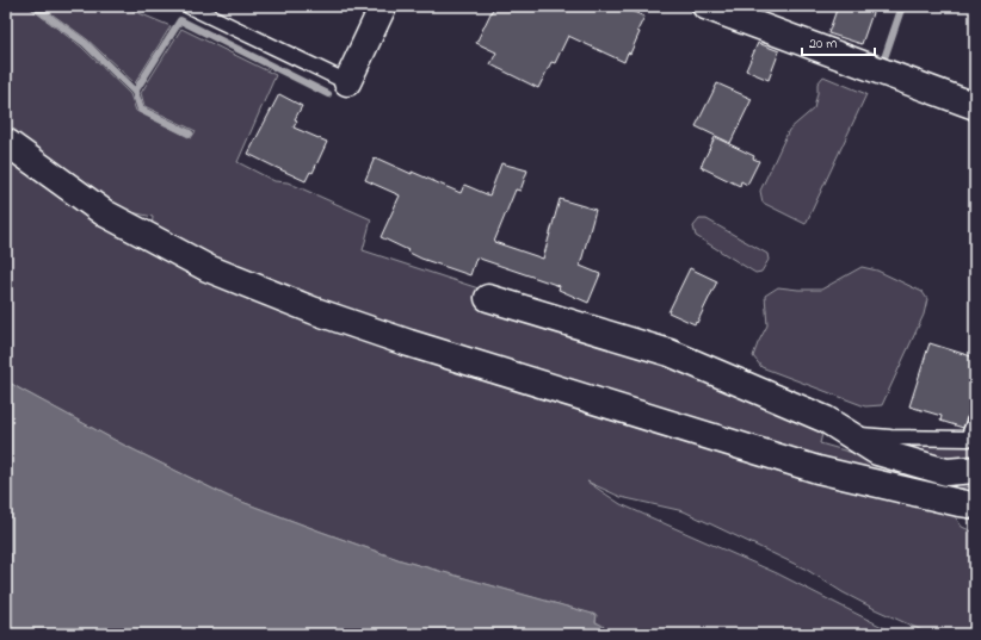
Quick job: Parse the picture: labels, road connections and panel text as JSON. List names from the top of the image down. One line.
{"scale_bar":"20 m"}
